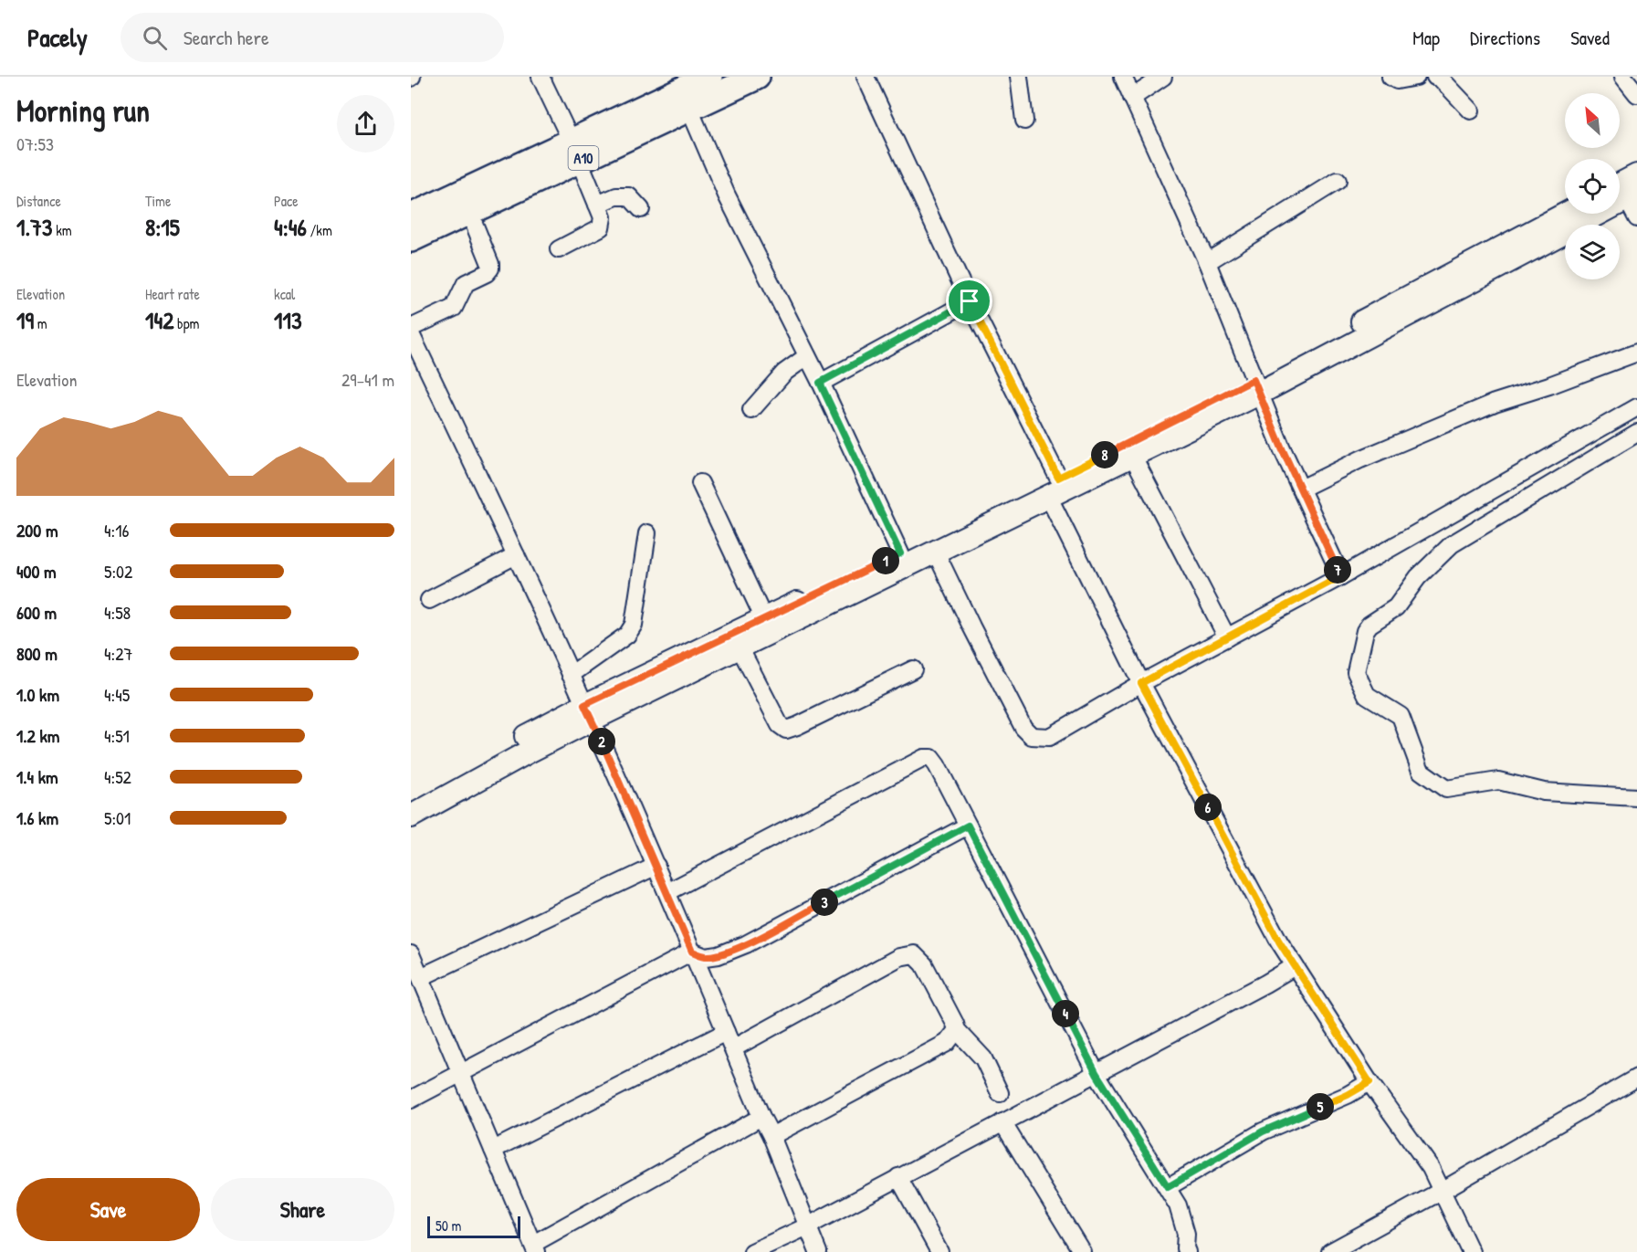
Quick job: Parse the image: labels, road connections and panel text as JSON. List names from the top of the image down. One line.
{"streets":{"highway":["A10"]},"scale_bar":"50 m","north":"top left","page":{"header":"Pacely","search":"Search here","nav":["Map","Directions","Saved"],"heading":["Morning run","07:53"],"stats":[["Distance","1.73 km"],["Time","8:15"],["Pace","4:46 /km"],["Elevation","19 m"],["Heart rate","142 bpm"],["kcal","113"]],"chart":["Elevation","29–41 m"],"pins":["8","1","7","2","6","3","4","5"],"list":[{"name":"200 m","note":"4:16"},{"name":"400 m","note":"5:02"},{"name":"600 m","note":"4:58"},{"name":"800 m","note":"4:27"},{"name":"1.0 km","note":"4:45"},{"name":"1.2 km","note":"4:51"},{"name":"1.4 km","note":"4:52"},{"name":"1.6 km","note":"5:01"}],"buttons":["Save","Share"],"scale":"50 m"}}
